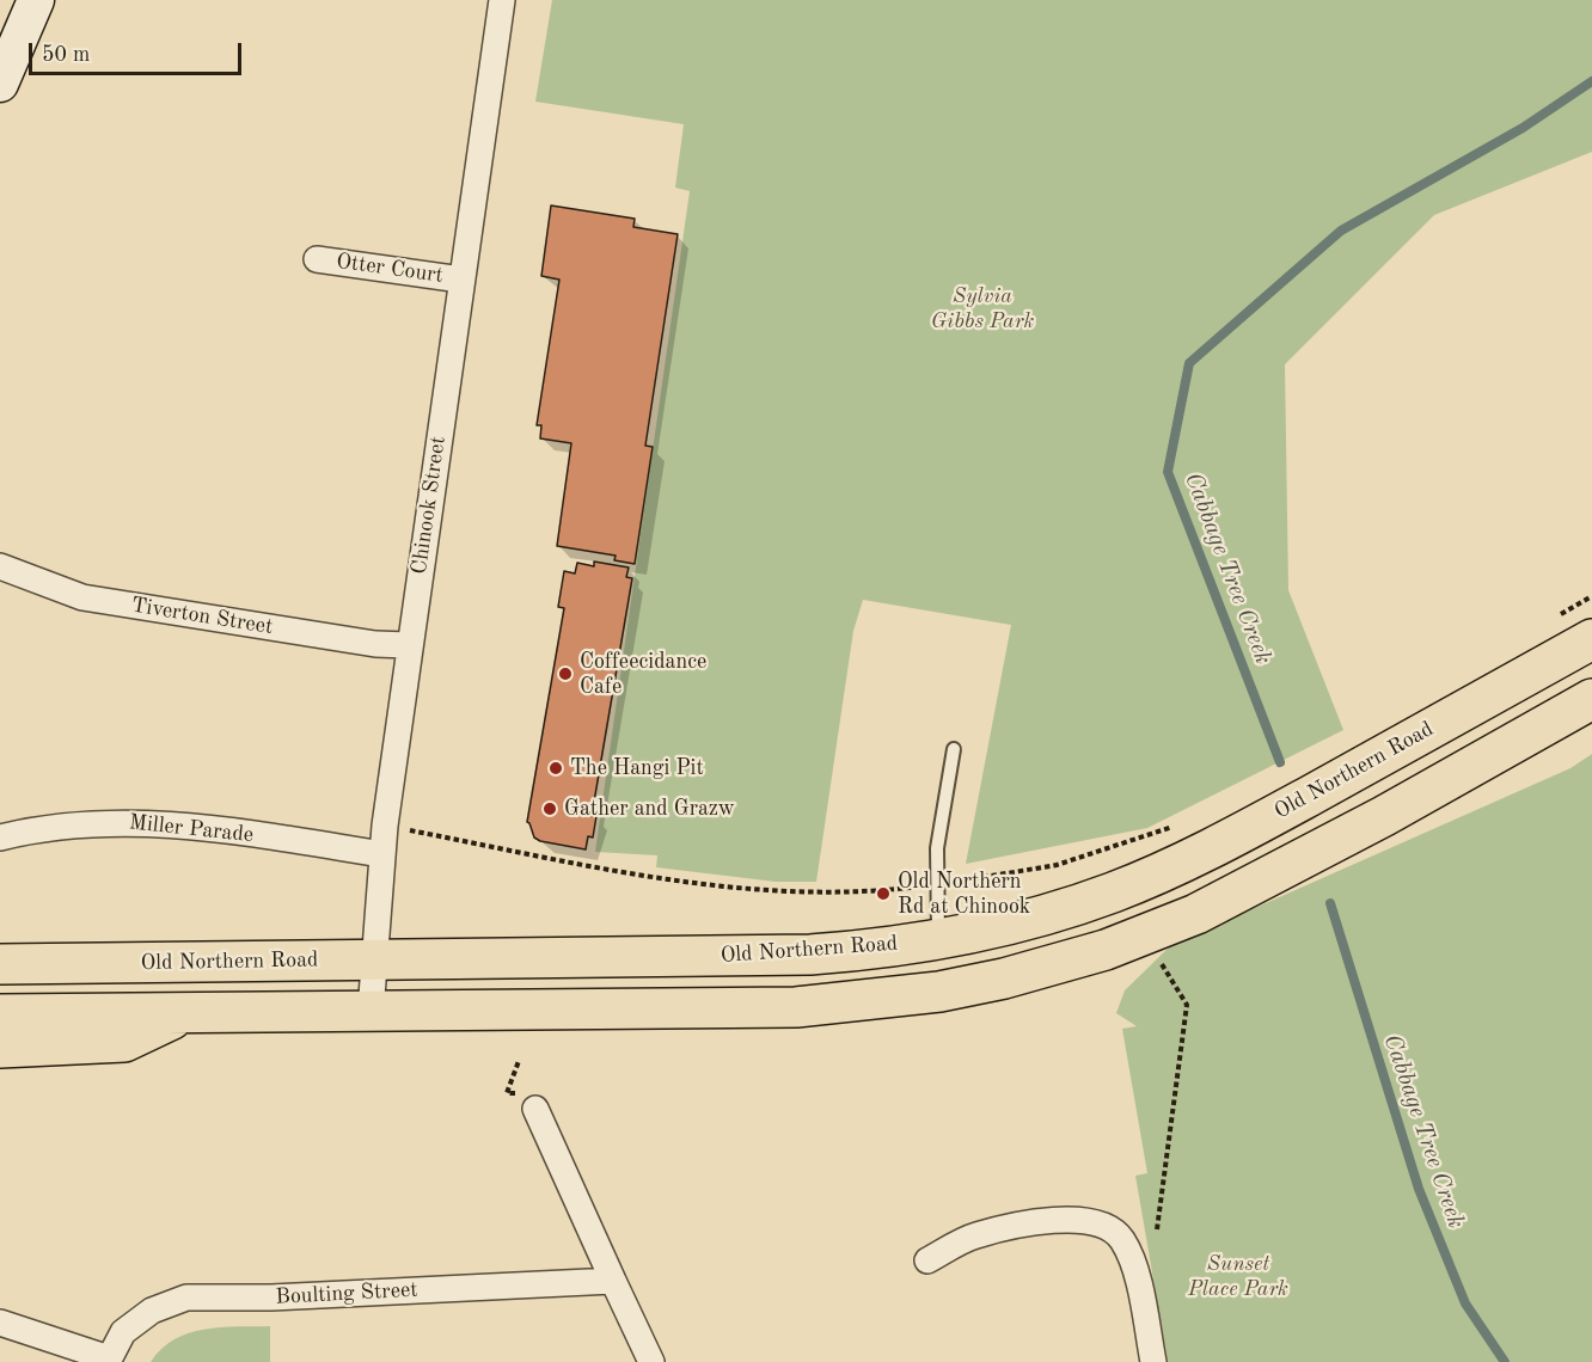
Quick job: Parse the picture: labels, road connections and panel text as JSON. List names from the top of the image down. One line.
{"streets":{"highway":["Old Northern Road"],"street":["Otter Court","Chinook Street","Tiverton Street","Miller Parade","Boulting Street"]},"crossings":[["Otter Court","Chinook Street"],["Chinook Street","Tiverton Street"],["Chinook Street","Old Northern Road"],["Chinook Street","Miller Parade"]],"water":["Cabbage Tree Creek"],"parks":["Sylvia Gibbs Park","Sunset Place Park"],"places":["Coffeecidance Cafe","The Hangi Pit","Gather and Grazw","Old Northern Rd at Chinook"],"scale_bar":"50 m"}
